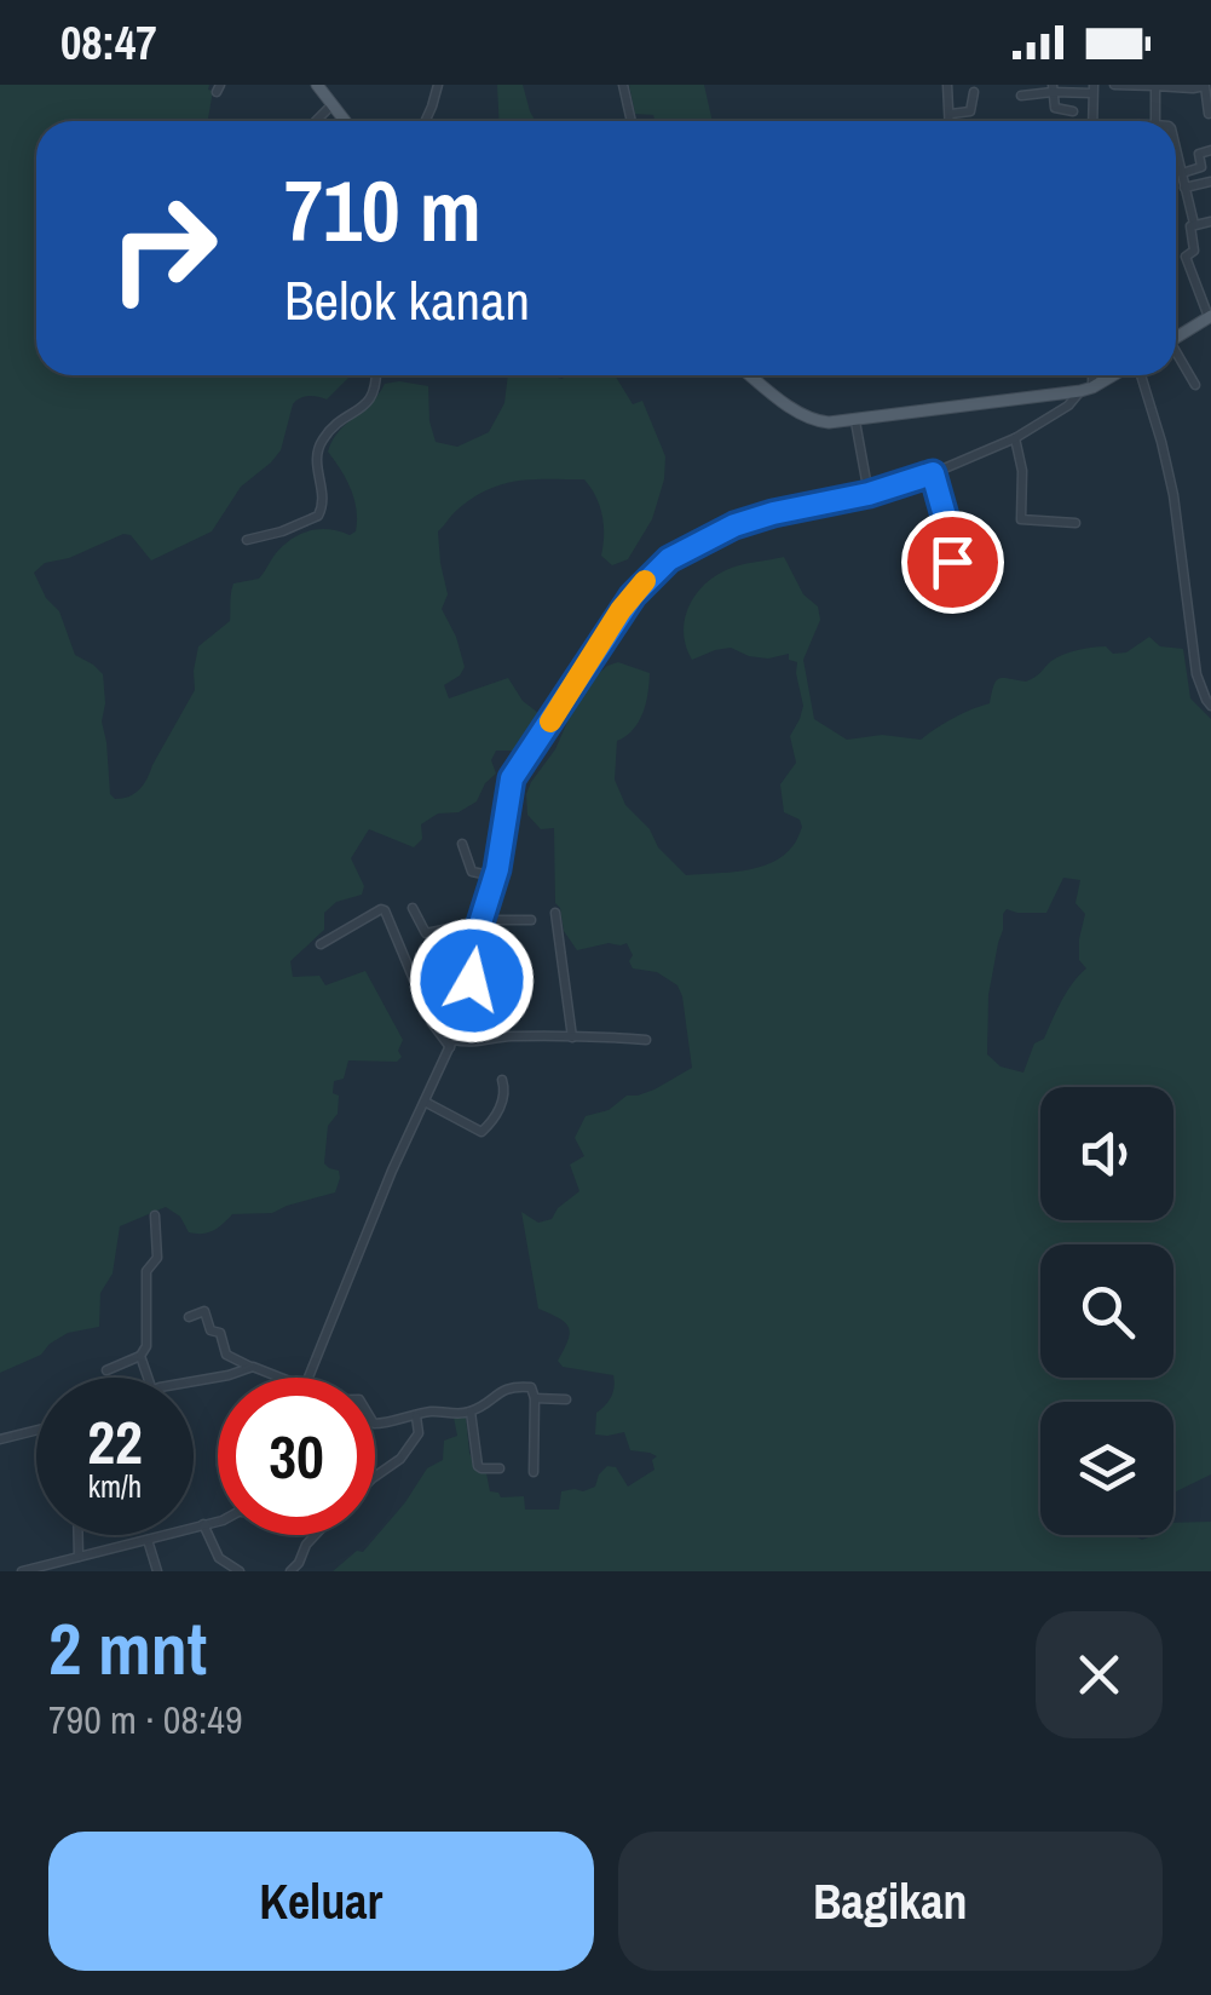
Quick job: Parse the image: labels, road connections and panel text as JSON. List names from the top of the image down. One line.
{"page":{"status":"08:47","turn":["710 m","Belok kanan"],"speed":"22 km/h","limit":"30","heading":["2 mnt","790 m · 08:49"],"buttons":["Keluar","Bagikan"]}}
